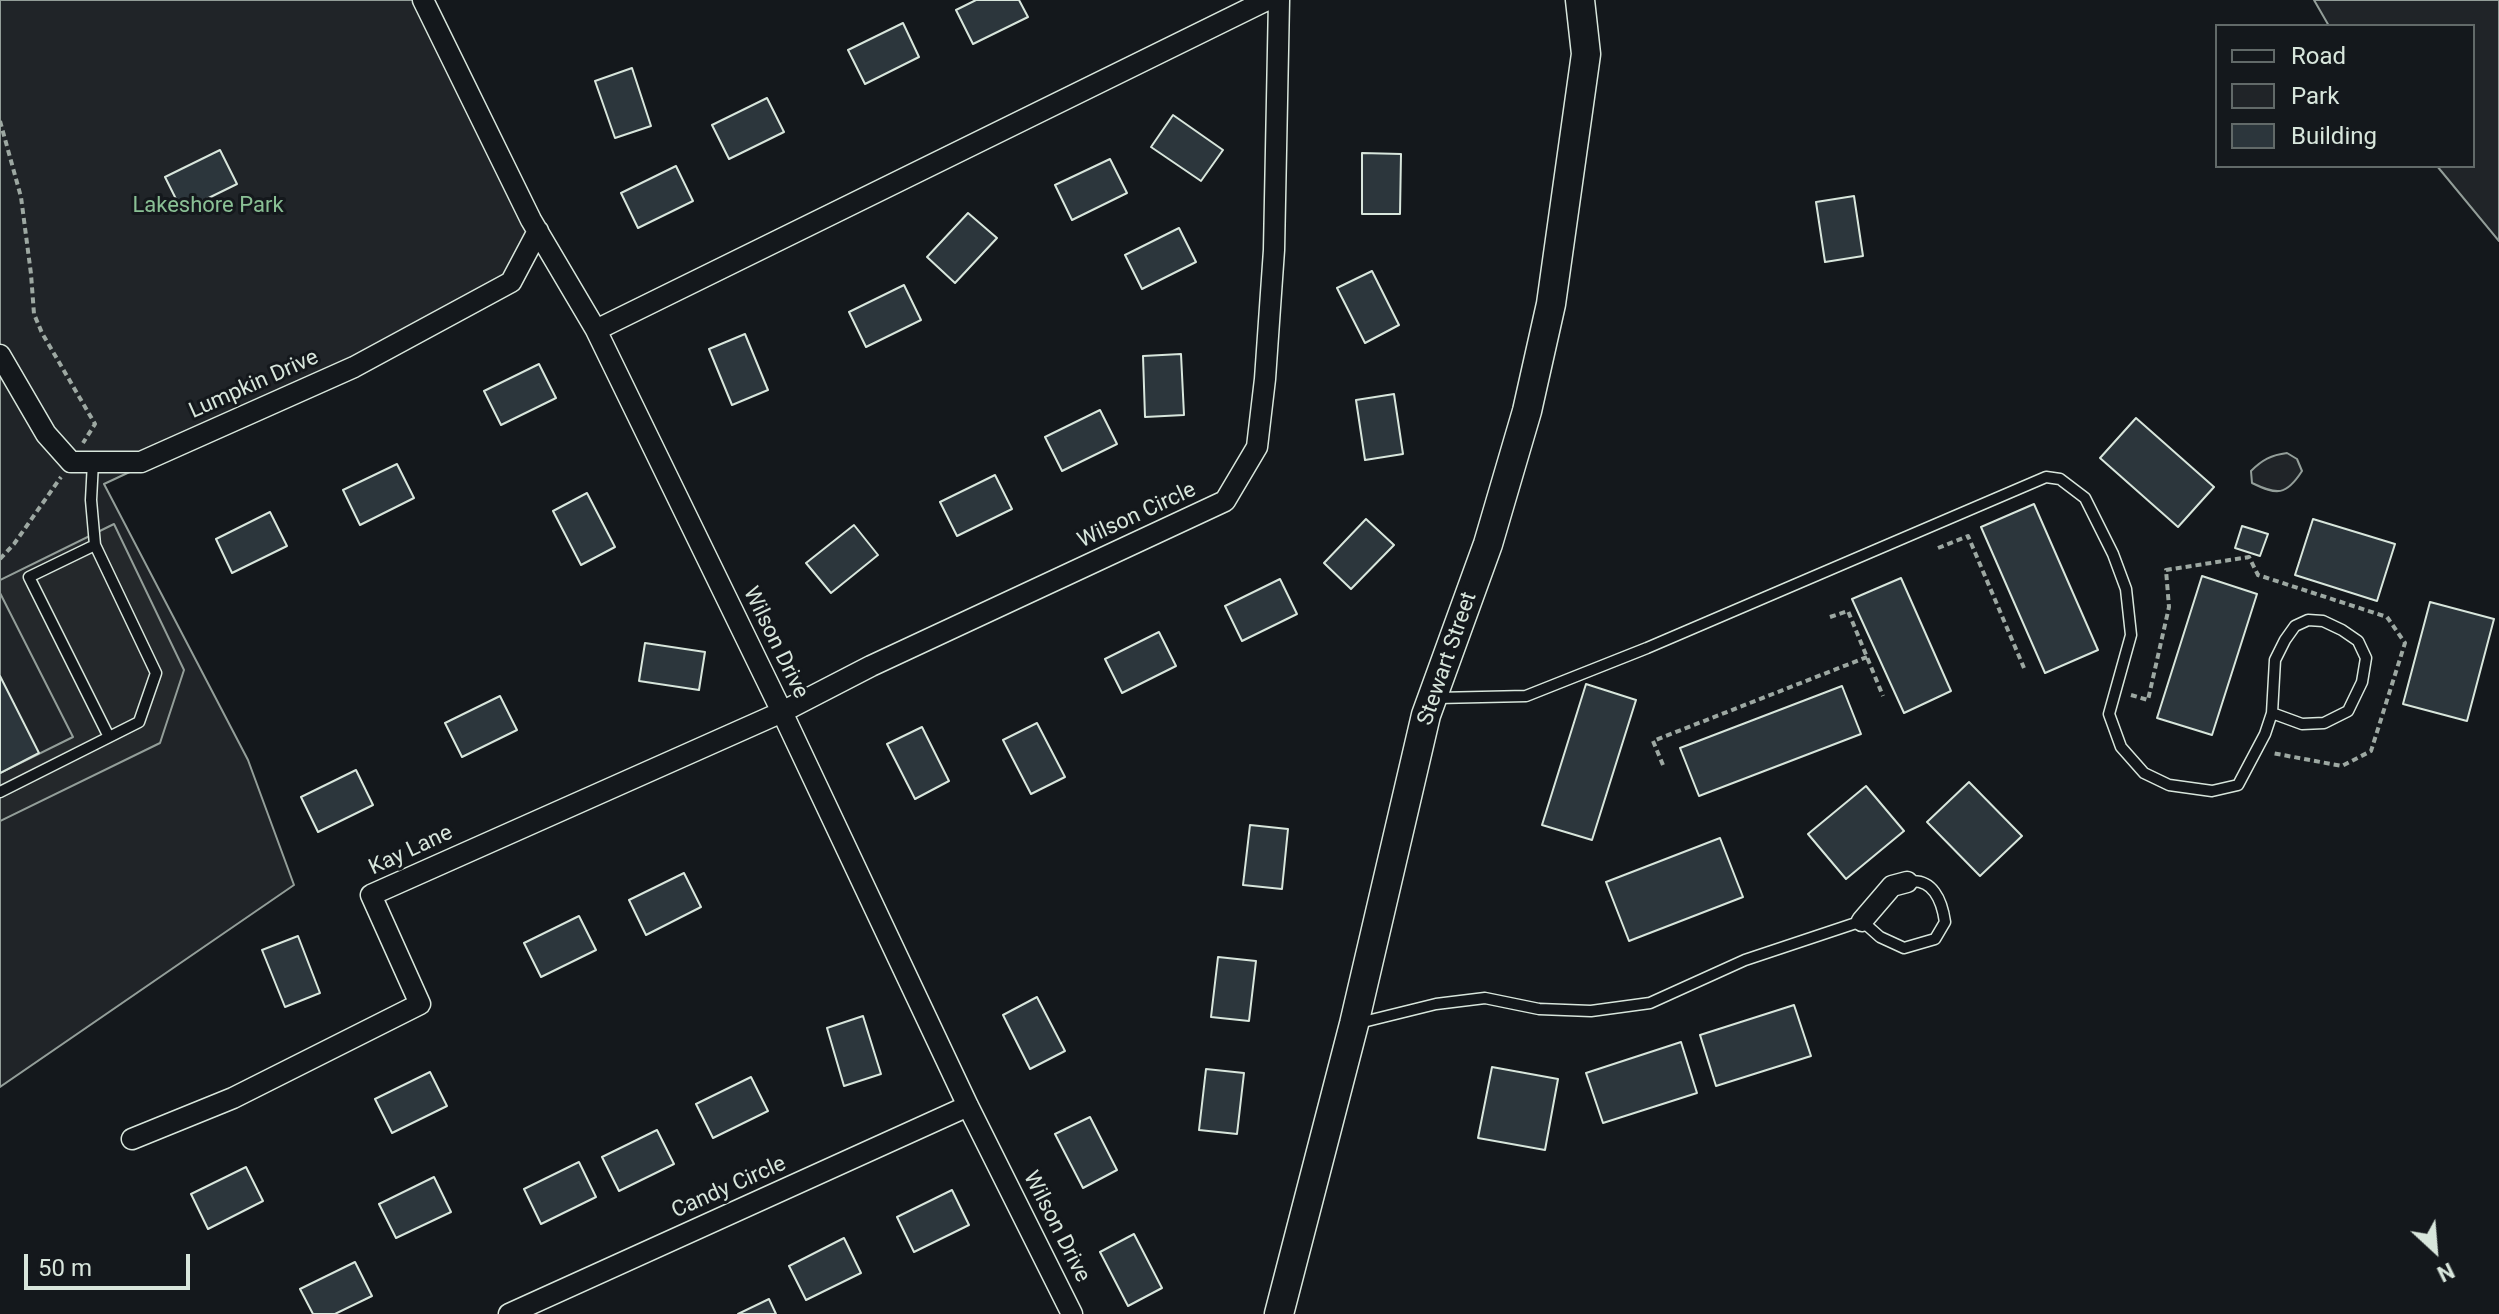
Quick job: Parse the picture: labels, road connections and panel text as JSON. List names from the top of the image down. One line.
{"streets":{"street":["Lumpkin Drive","Wilson Circle","Wilson Drive","Stewart Street","Kay Lane","Candy Circle"]},"crossings":[["Lumpkin Drive","Wilson Drive"],["Wilson Circle","Wilson Drive"],["Wilson Circle","Kay Lane"],["Wilson Drive","Kay Lane"],["Wilson Drive","Candy Circle"]],"parks":["Lakeshore Park"],"legend":["Road","Park","Building"],"scale_bar":"50 m","north":"bottom right"}
